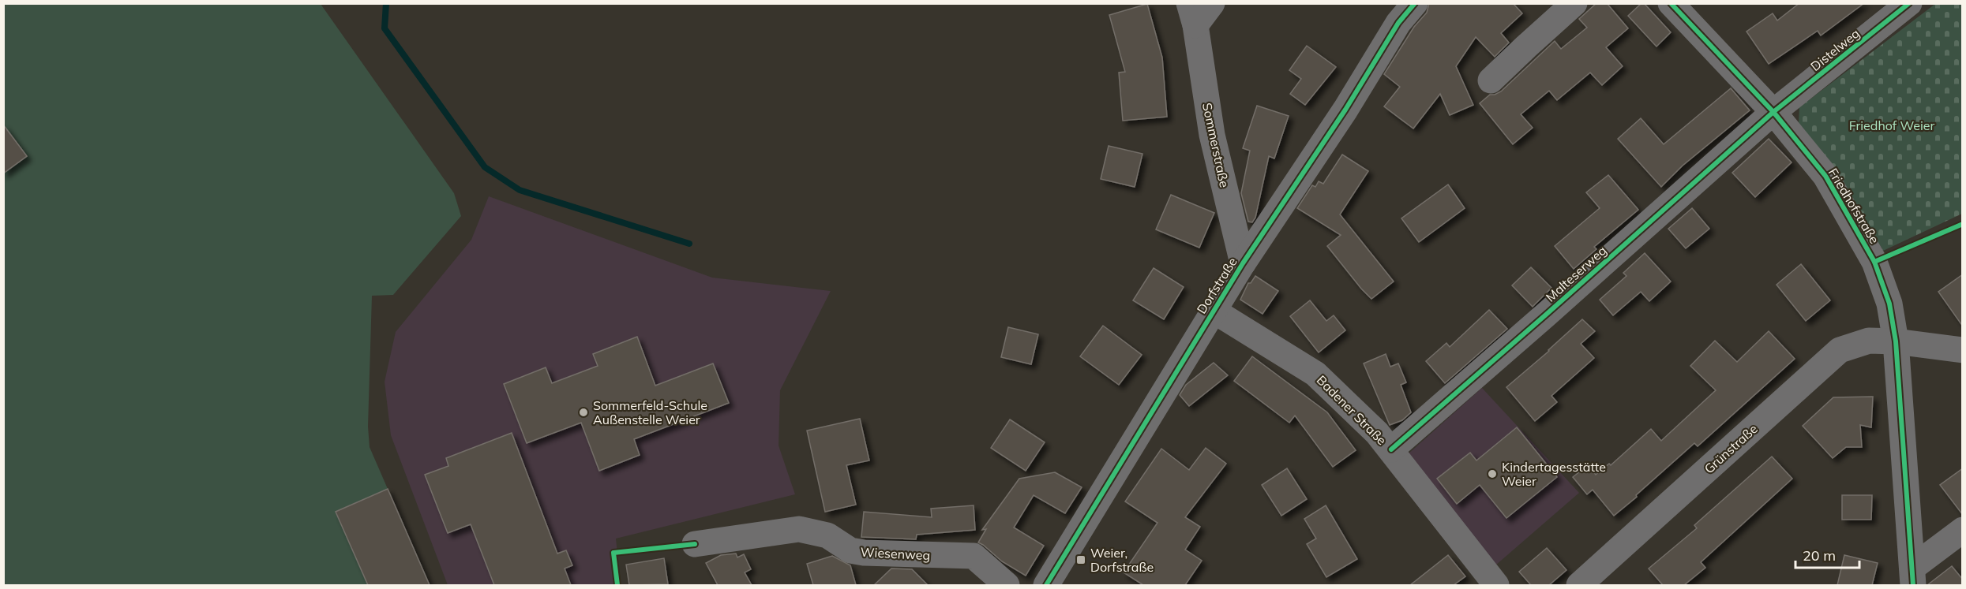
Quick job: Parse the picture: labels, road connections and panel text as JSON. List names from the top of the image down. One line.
{"streets":{"street":["Distelweg","Sommerstraße","Friedhofstraße","Malteserweg","Dorfstraße","Badener Straße","Grünstraße","Wiesenweg"]},"crossings":[["Distelweg","Friedhofstraße"],["Distelweg","Malteserweg"],["Sommerstraße","Dorfstraße"],["Friedhofstraße","Malteserweg"],["Friedhofstraße","Grünstraße"],["Malteserweg","Badener Straße"],["Dorfstraße","Badener Straße"]],"parks":["Friedhof Weier"],"places":{"other":["Sommerfeld-Schule Außenstelle Weier","Kindertagesstätte Weier"],"transit":["Weier, Dorfstraße"]},"scale_bar":"20 m"}
